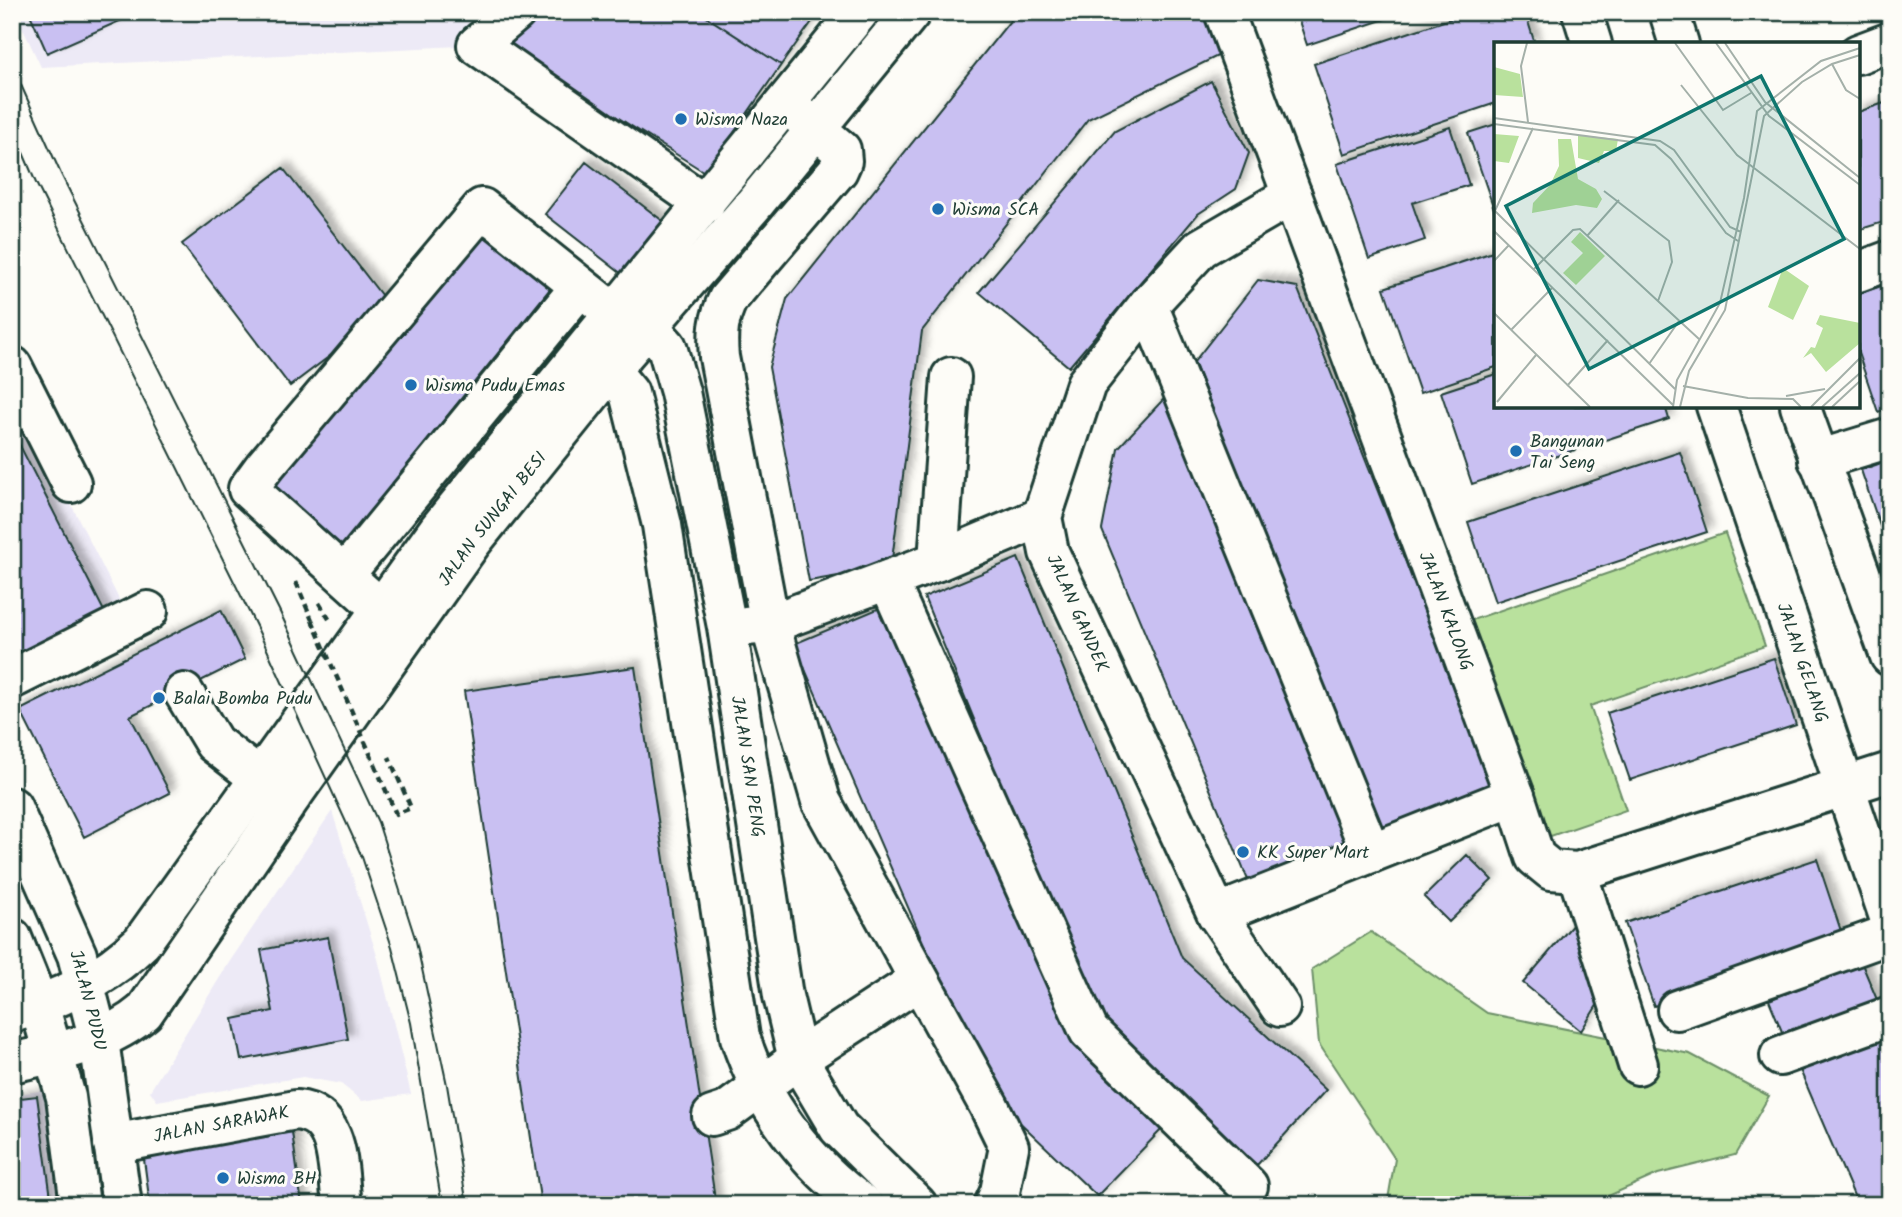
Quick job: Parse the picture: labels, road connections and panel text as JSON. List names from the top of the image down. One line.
{"streets":{"street":["JALAN SUNGAI BESI","JALAN KALONG","JALAN GANDEK","JALAN GELANG","JALAN SAN PENG","JALAN PUDU","JALAN SARAWAK"]},"crossings":[["JALAN SUNGAI BESI","JALAN SAN PENG"],["JALAN SUNGAI BESI","JALAN PUDU"],["JALAN KALONG","JALAN GANDEK"],["JALAN PUDU","JALAN SARAWAK"]],"places":["Wisma Naza","Wisma SCA","Wisma Pudu Emas","Bangunan Tai Seng","Balai Bomba Pudu","KK Super Mart","Wisma BH"]}
